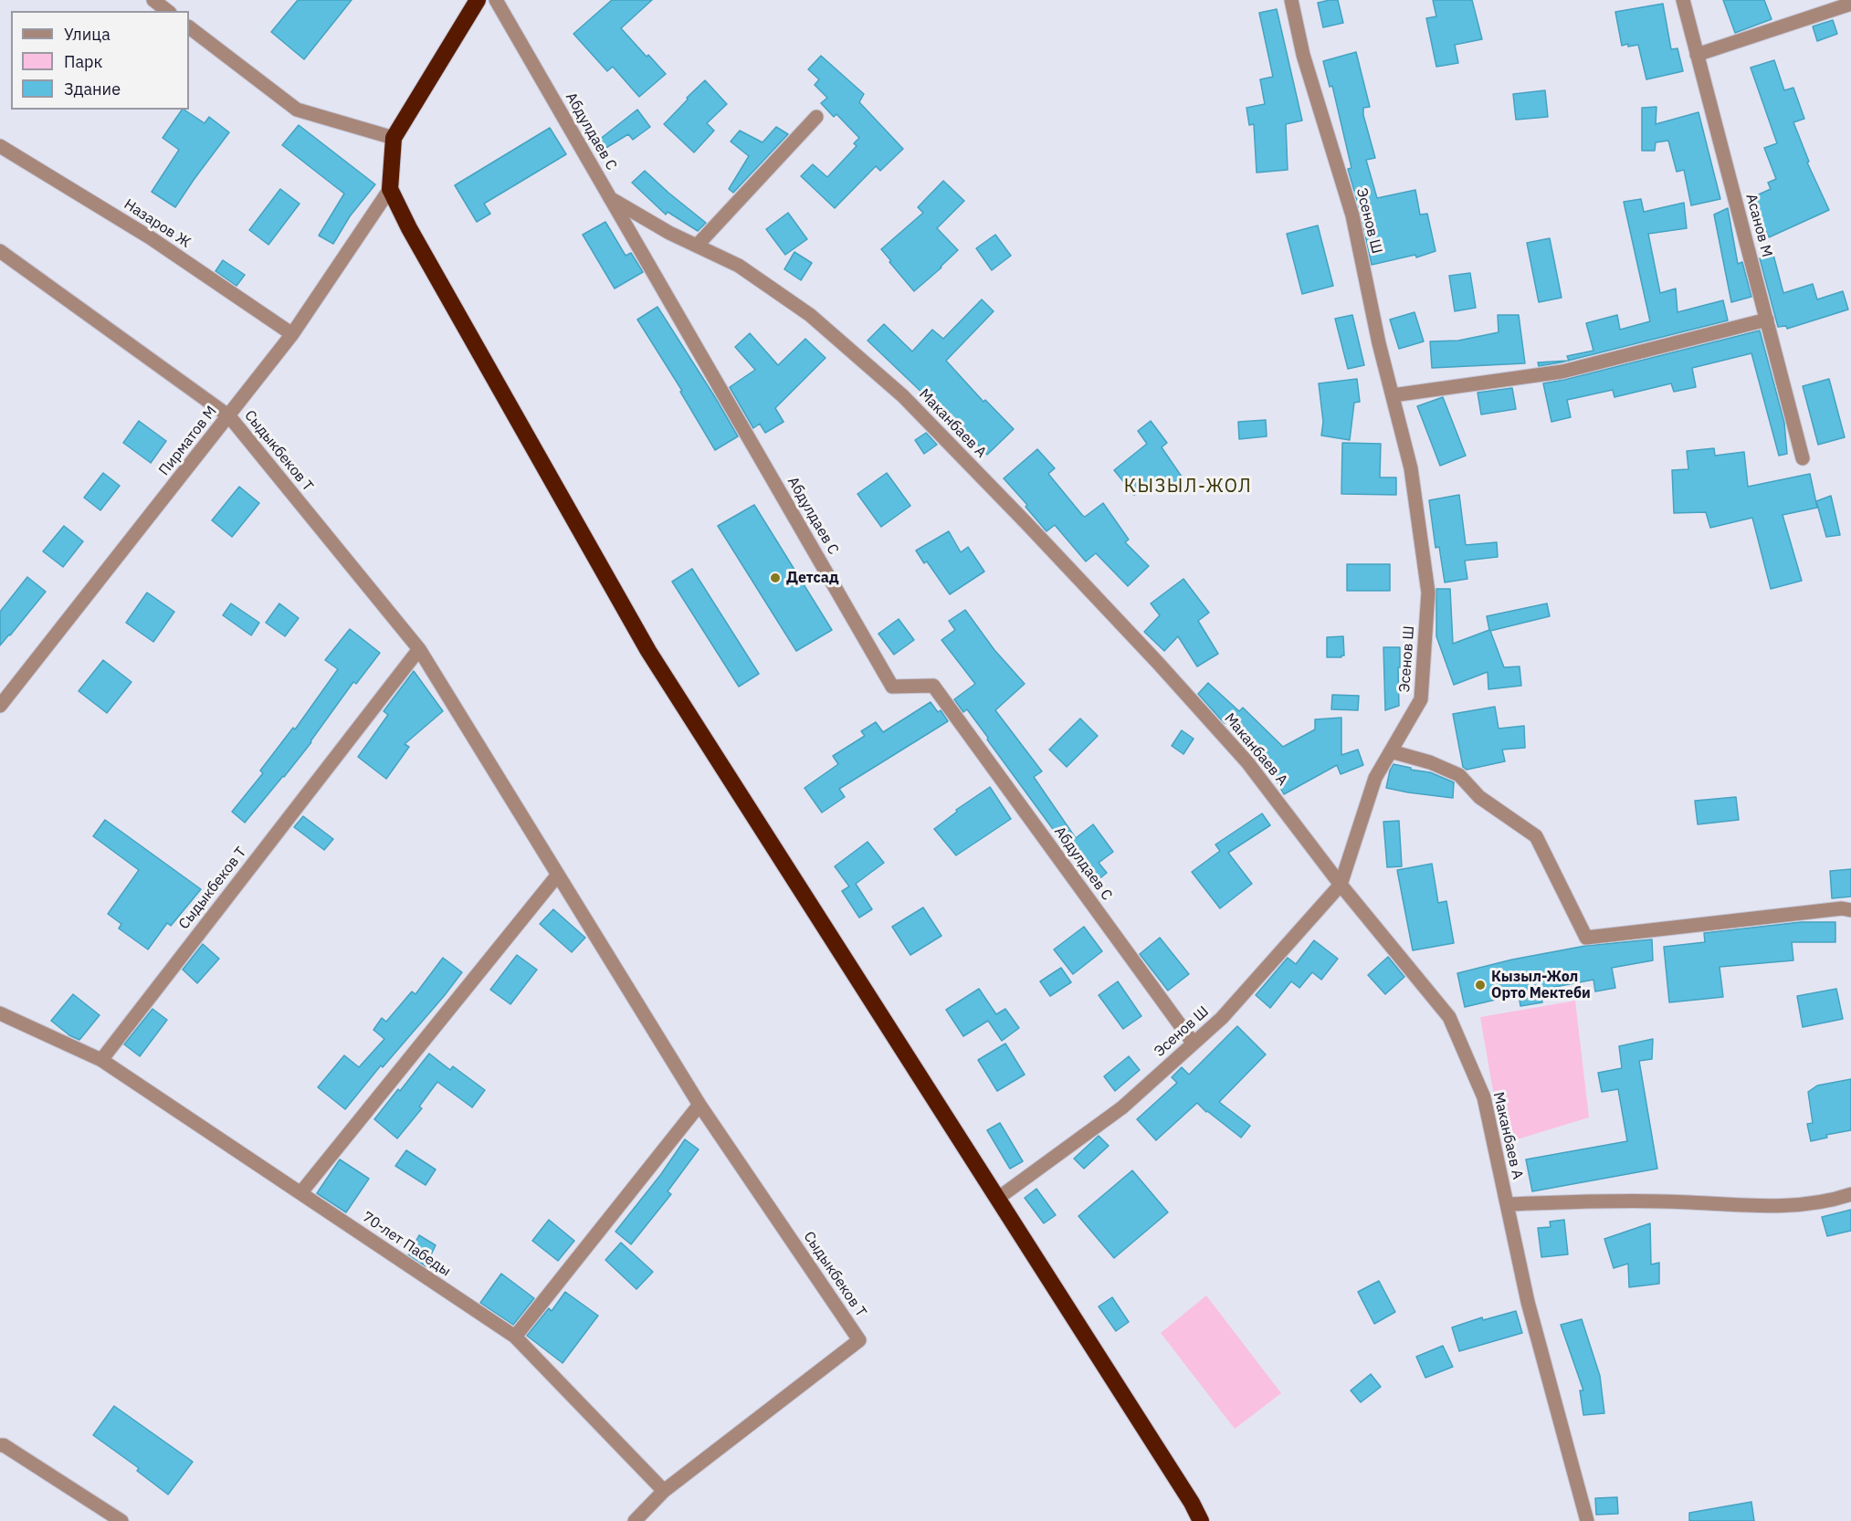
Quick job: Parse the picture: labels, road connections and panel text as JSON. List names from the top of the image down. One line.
{"streets":{"street":["Абдулдаев С","Эсенов Ш","Назаров Ж","Асанов М","Маканбаев А","Пирматов М","Сыдыкбеков Т","70-лет Пабеды"]},"crossings":[["Абдулдаев С","Эсенов Ш"],["Абдулдаев С","Маканбаев А"],["Эсенов Ш","Маканбаев А"],["Назаров Ж","Пирматов М"],["Пирматов М","Сыдыкбеков Т"],["Сыдыкбеков Т","70-лет Пабеды"]],"districts":["КЫЗЫЛ-ЖОЛ"],"places":["Детсад","Кызыл-Жол Орто Мектеби"],"legend":["Улица","Парк","Здание"]}
